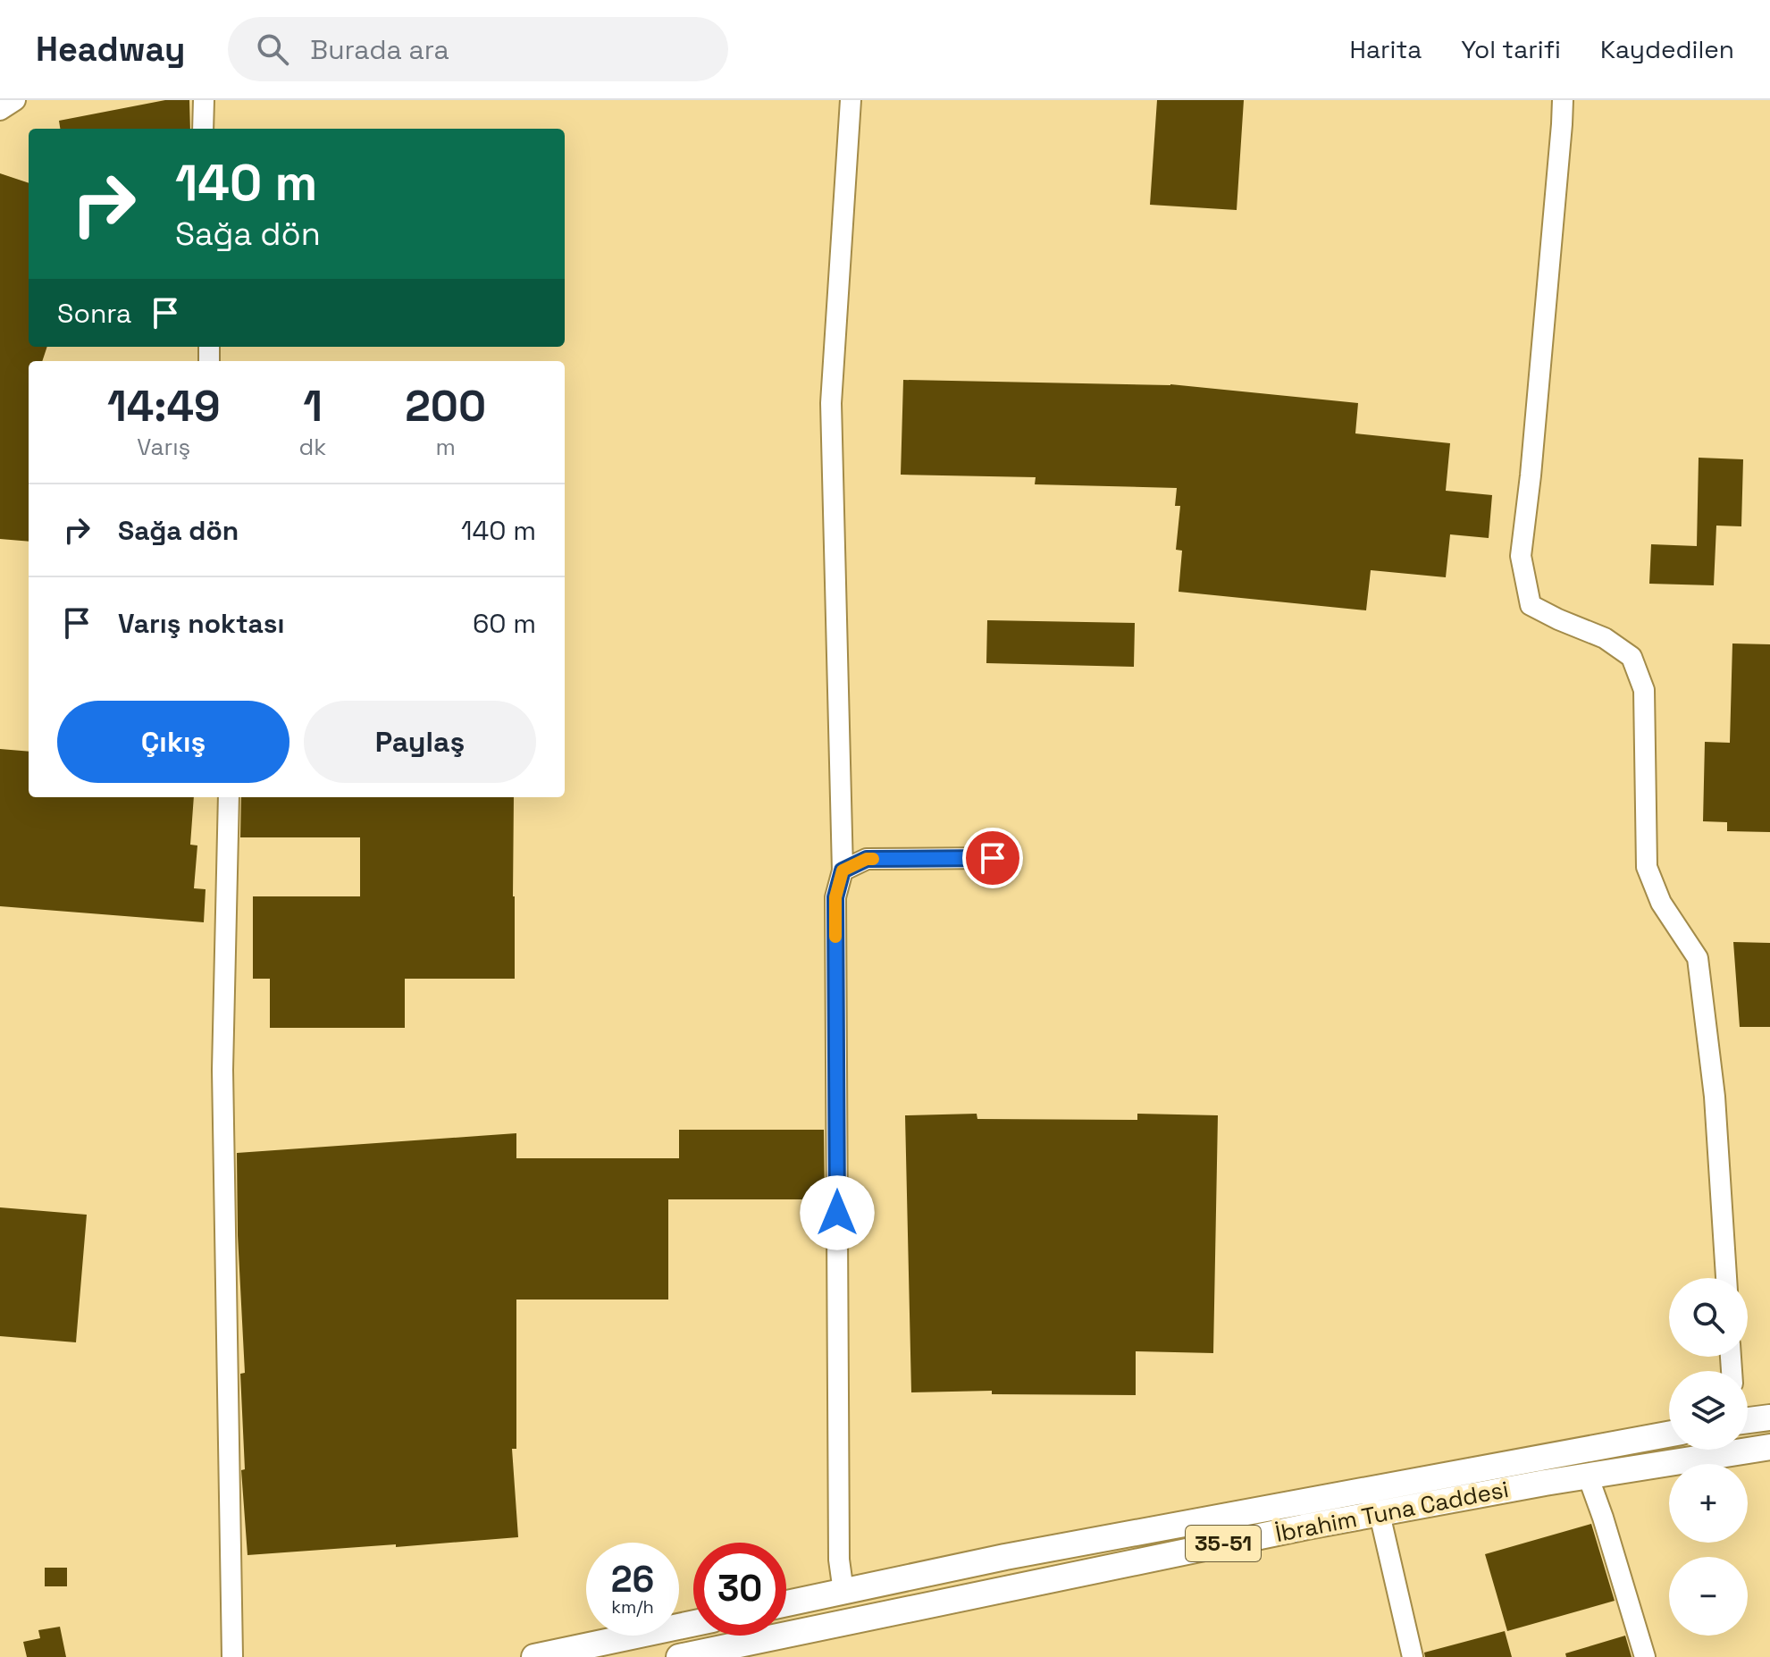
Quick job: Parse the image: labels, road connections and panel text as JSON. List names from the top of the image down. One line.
{"streets":{"main road":["İbrahim Tuna Caddesi","35-51"]},"page":{"header":"Headway","search":"Burada ara","nav":["Harita","Yol tarifi","Kaydedilen"],"turn":["140 m","Sağa dön"],"then":"Sonra","eta":["14:49","Varış","1","dk","200","m"],"list":[{"name":"Sağa dön","value":"140 m"},{"name":"Varış noktası","value":"60 m"}],"buttons":["Çıkış","Paylaş"],"map_buttons":["+","−"],"speed":"26 km/h","limit":"30"}}
